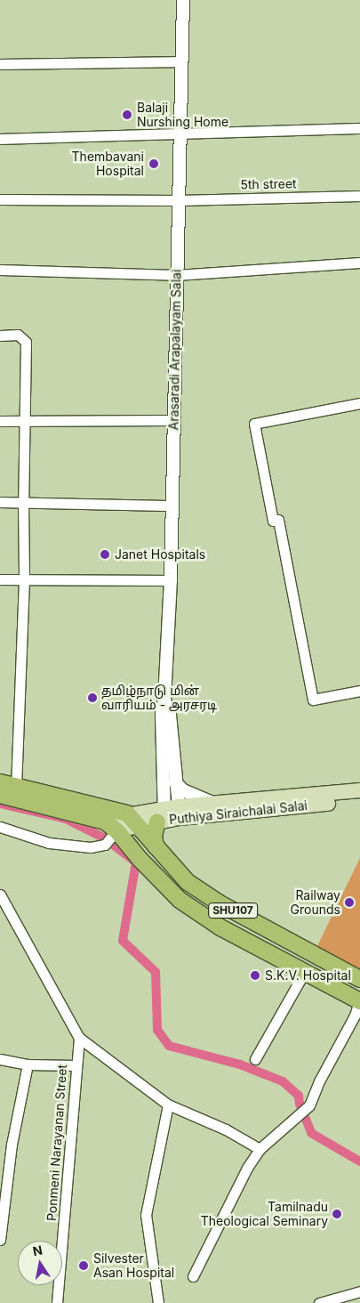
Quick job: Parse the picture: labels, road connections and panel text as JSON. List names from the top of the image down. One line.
{"streets":{"main road":["Puthiya Siraichalai Salai","SHU107"],"street":["5th street","Arasaradi Arapalayam Salai","Ponmeni Narayanan Street"]},"crossings":[["5th street","Arasaradi Arapalayam Salai"],["Arasaradi Arapalayam Salai","Puthiya Siraichalai Salai"],["Puthiya Siraichalai Salai","SHU107"]],"places":["Balaji Nurshing Home","Thembavani Hospital","Janet Hospitals","தமிழ்நாடு மின் வாரியம் - அரசரடி","Railway Grounds","S.K.V. Hospital","Tamilnadu Theological Seminary","Silvester Asan Hospital"],"north":"top"}
